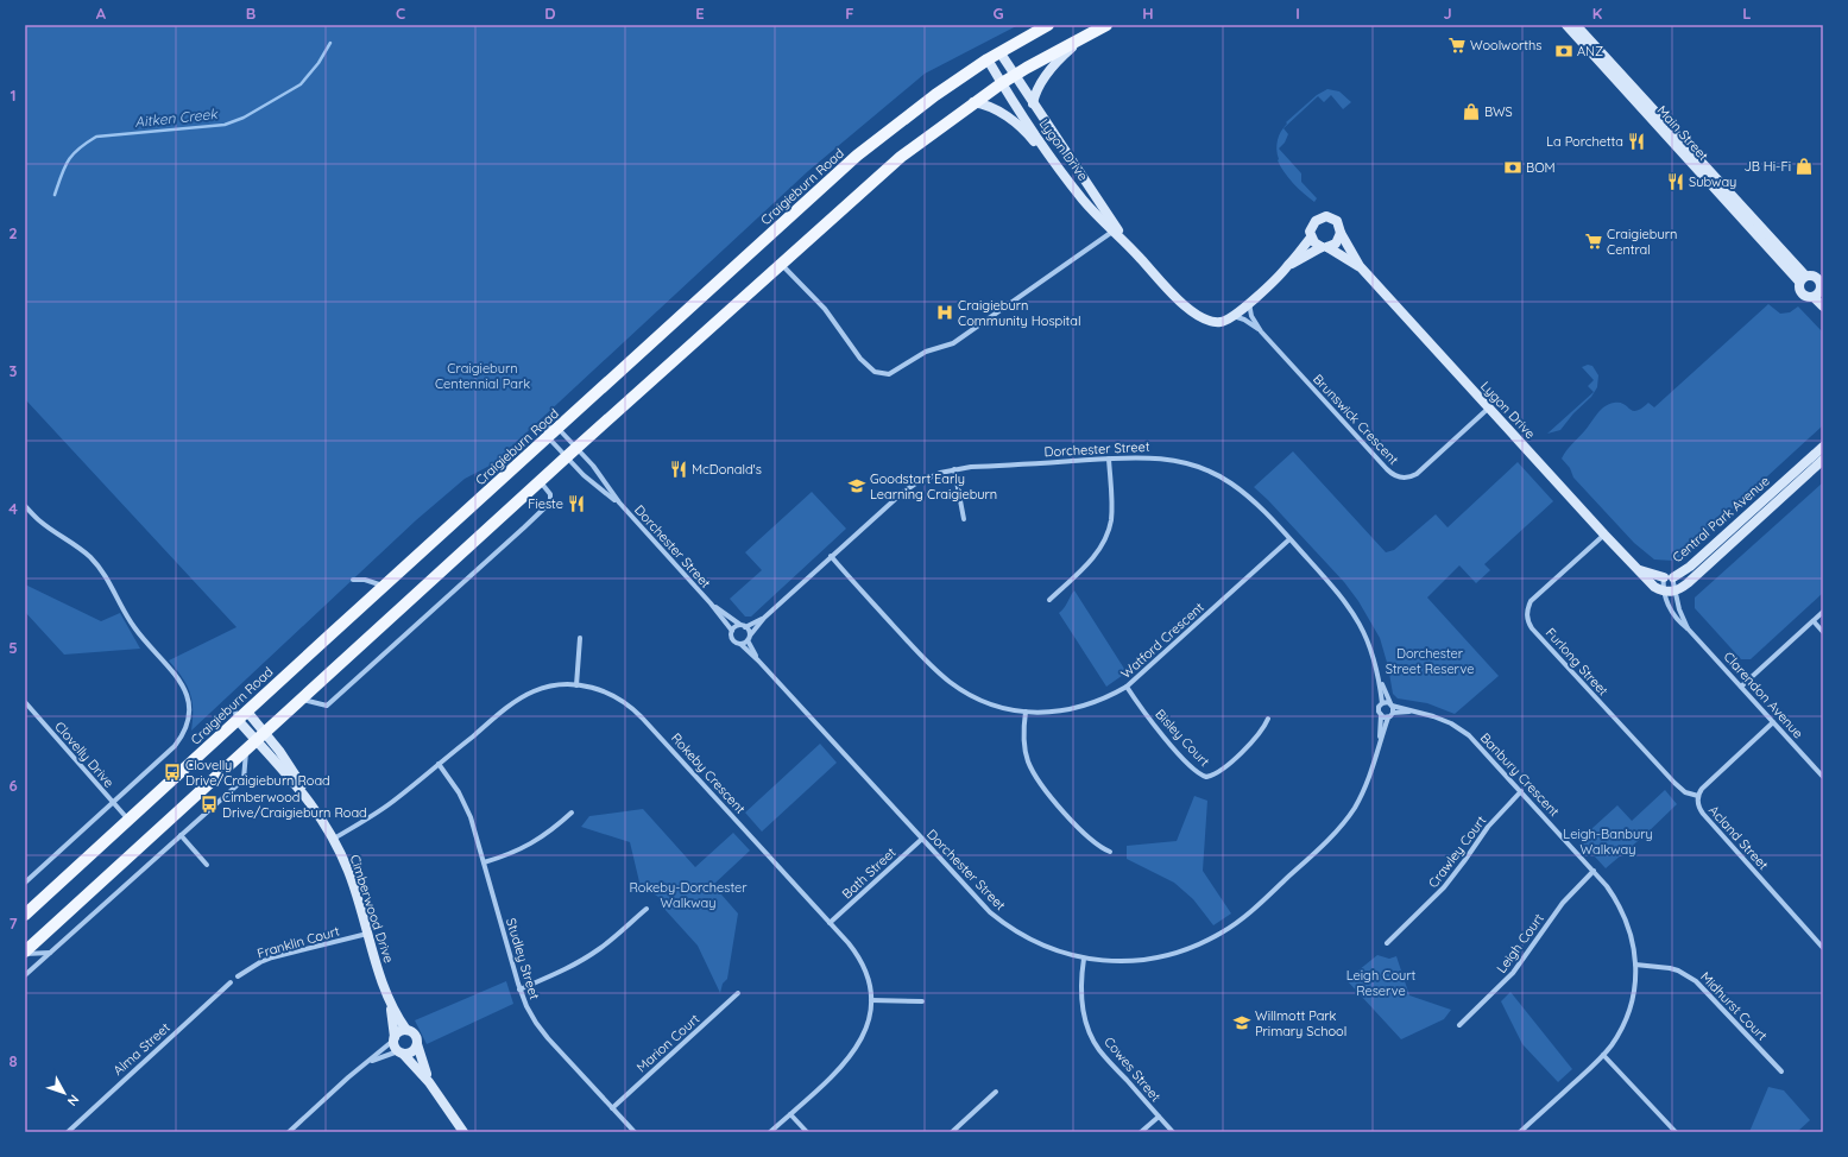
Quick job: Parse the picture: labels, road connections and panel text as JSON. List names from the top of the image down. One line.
{"streets":{"main road":["Craigieburn Road"],"street":["Main Street","Lygon Drive","Brunswick Crescent","Dorchester Street","Central Park Avenue","Watford Crescent","Furlong Street","Clarendon Avenue","Bisley Court","Clovelly Drive","Rokeby Crescent","Banbury Crescent","Acland Street","Crawley Court","Bath Street","Cimberwood Drive","Franklin Court","Leigh Court","Studley Street","Midhurst Court","Marion Court","Alma Street","Cowes Street"]},"crossings":[["Lygon Drive","Craigieburn Road"],["Lygon Drive","Brunswick Crescent"],["Lygon Drive","Central Park Avenue"],["Lygon Drive","Furlong Street"],["Craigieburn Road","Dorchester Street"],["Craigieburn Road","Clovelly Drive"],["Craigieburn Road","Cimberwood Drive"],["Dorchester Street","Watford Crescent"],["Dorchester Street","Banbury Crescent"],["Dorchester Street","Bath Street"],["Dorchester Street","Cowes Street"],["Central Park Avenue","Clarendon Avenue"],["Watford Crescent","Bisley Court"],["Furlong Street","Acland Street"],["Clarendon Avenue","Acland Street"],["Rokeby Crescent","Bath Street"],["Rokeby Crescent","Cimberwood Drive"],["Rokeby Crescent","Studley Street"],["Banbury Crescent","Crawley Court"],["Banbury Crescent","Leigh Court"],["Banbury Crescent","Midhurst Court"],["Cimberwood Drive","Franklin Court"],["Studley Street","Marion Court"]],"water":["Aitken Creek"],"parks":["Craigieburn Centennial Park","Dorchester Street Reserve","Leigh-Banbury Walkway","Rokeby-Dorchester Walkway","Leigh Court Reserve"],"places":{"supermarket":["Woolworths","Craigieburn Central"],"bank":["ANZ","BOM"],"shop":["BWS","JB Hi-Fi"],"restaurant":["La Porchetta","Subway","McDonald's","Fieste"],"hospital":["Craigieburn Community Hospital"],"school or university":["Goodstart Early Learning Craigieburn","Willmott Park Primary School"],"bus stop":["Clovelly Drive/Craigieburn Road","Cimberwood Drive/Craigieburn Road"]},"north":"bottom right","grid":{"columns":["A","B","C","D","E","F","G","H","I","J","K","L"],"rows":["1","2","3","4","5","6","7","8"]}}
